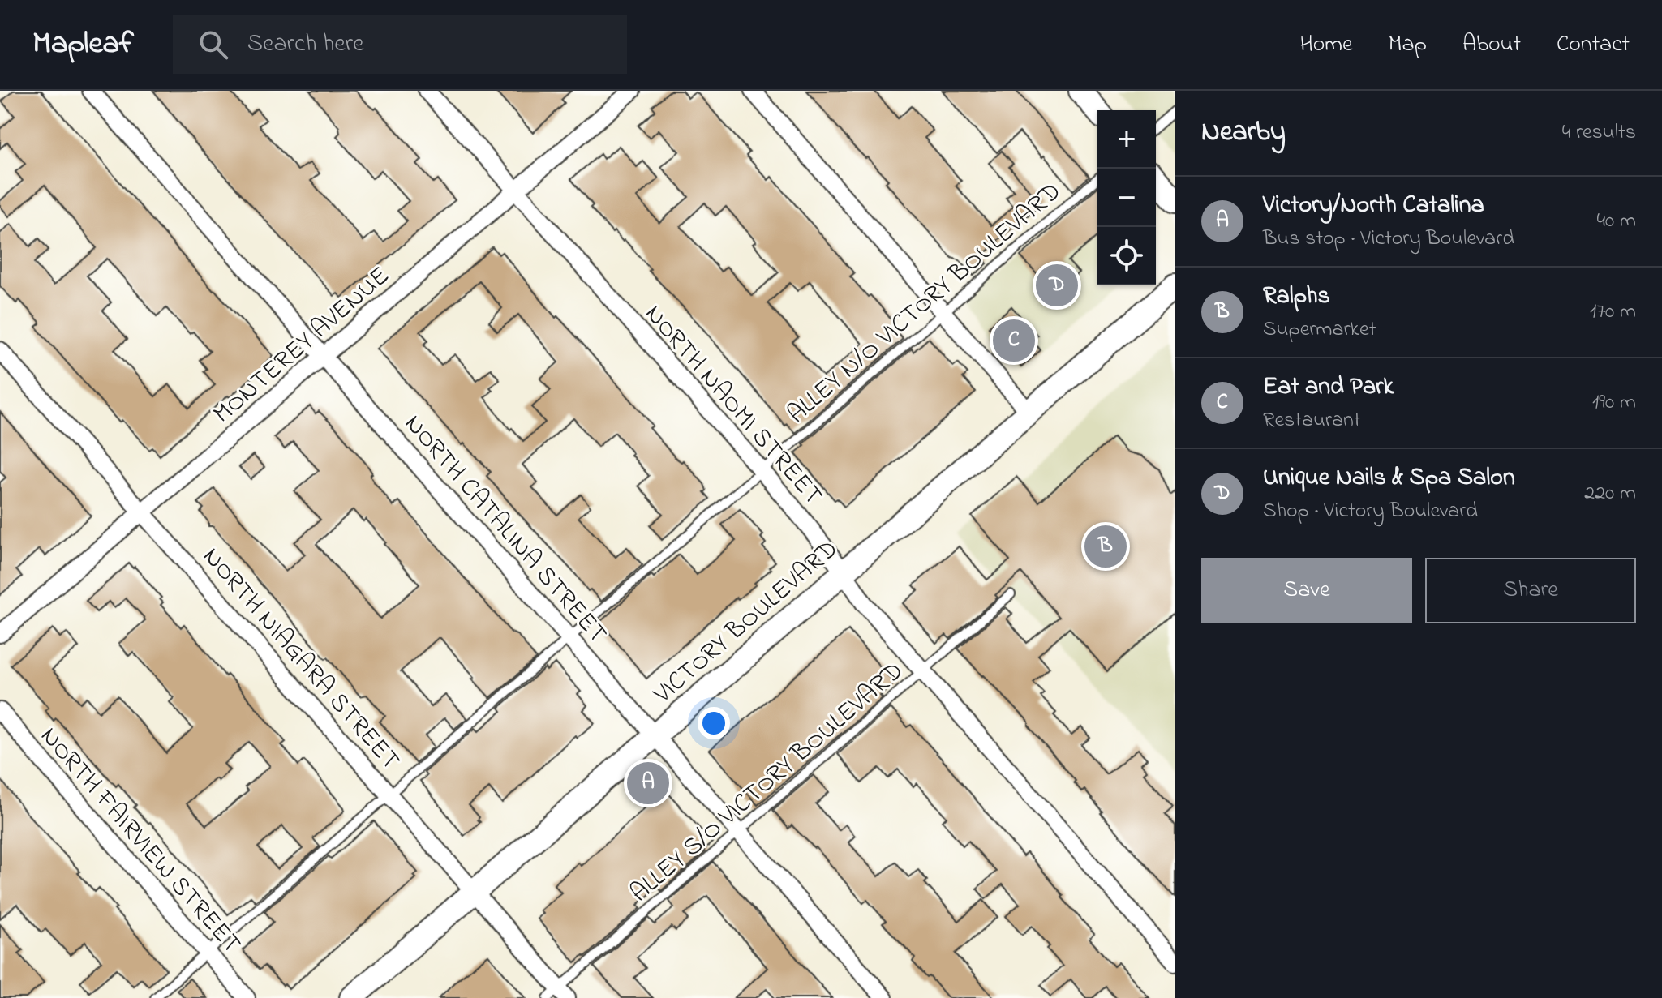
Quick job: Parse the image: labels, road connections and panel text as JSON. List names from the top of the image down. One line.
{"streets":{"main road":["VICTORY BOULEVARD"],"street":["MONTEREY AVENUE","NORTH NAOMI STREET","NORTH CATALINA STREET","NORTH NIAGARA STREET","NORTH FAIRVIEW STREET"],"lane":["ALLEY N/O VICTORY BOULEVARD","ALLEY S/O VICTORY BOULEVARD"]},"crossings":[["ALLEY N/O VICTORY BOULEVARD","NORTH NAOMI STREET"],["ALLEY N/O VICTORY BOULEVARD","NORTH CATALINA STREET"],["ALLEY N/O VICTORY BOULEVARD","NORTH NIAGARA STREET"],["ALLEY N/O VICTORY BOULEVARD","NORTH FAIRVIEW STREET"],["MONTEREY AVENUE","NORTH NAOMI STREET"],["MONTEREY AVENUE","NORTH CATALINA STREET"],["MONTEREY AVENUE","NORTH NIAGARA STREET"],["NORTH NAOMI STREET","VICTORY BOULEVARD"],["NORTH NAOMI STREET","ALLEY S/O VICTORY BOULEVARD"],["NORTH CATALINA STREET","VICTORY BOULEVARD"],["NORTH CATALINA STREET","ALLEY S/O VICTORY BOULEVARD"],["VICTORY BOULEVARD","NORTH NIAGARA STREET"],["NORTH NIAGARA STREET","ALLEY S/O VICTORY BOULEVARD"]],"page":{"header":"Mapleaf","search":"Search here","nav":["Home","Map","About","Contact"],"heading":["Nearby","4 results"],"map_buttons":["+","−"],"list":[{"mark":"A","name":"Victory/North Catalina","note":"Bus stop · Victory Boulevard","value":"40 m"},{"mark":"B","name":"Ralphs","note":"Supermarket","value":"170 m"},{"mark":"C","name":"Eat and Park","note":"Restaurant","value":"190 m"},{"mark":"D","name":"Unique Nails & Spa Salon","note":"Shop · Victory Boulevard","value":"220 m"}],"pins":["D","C","B","A"],"buttons":["Save","Share"]}}
